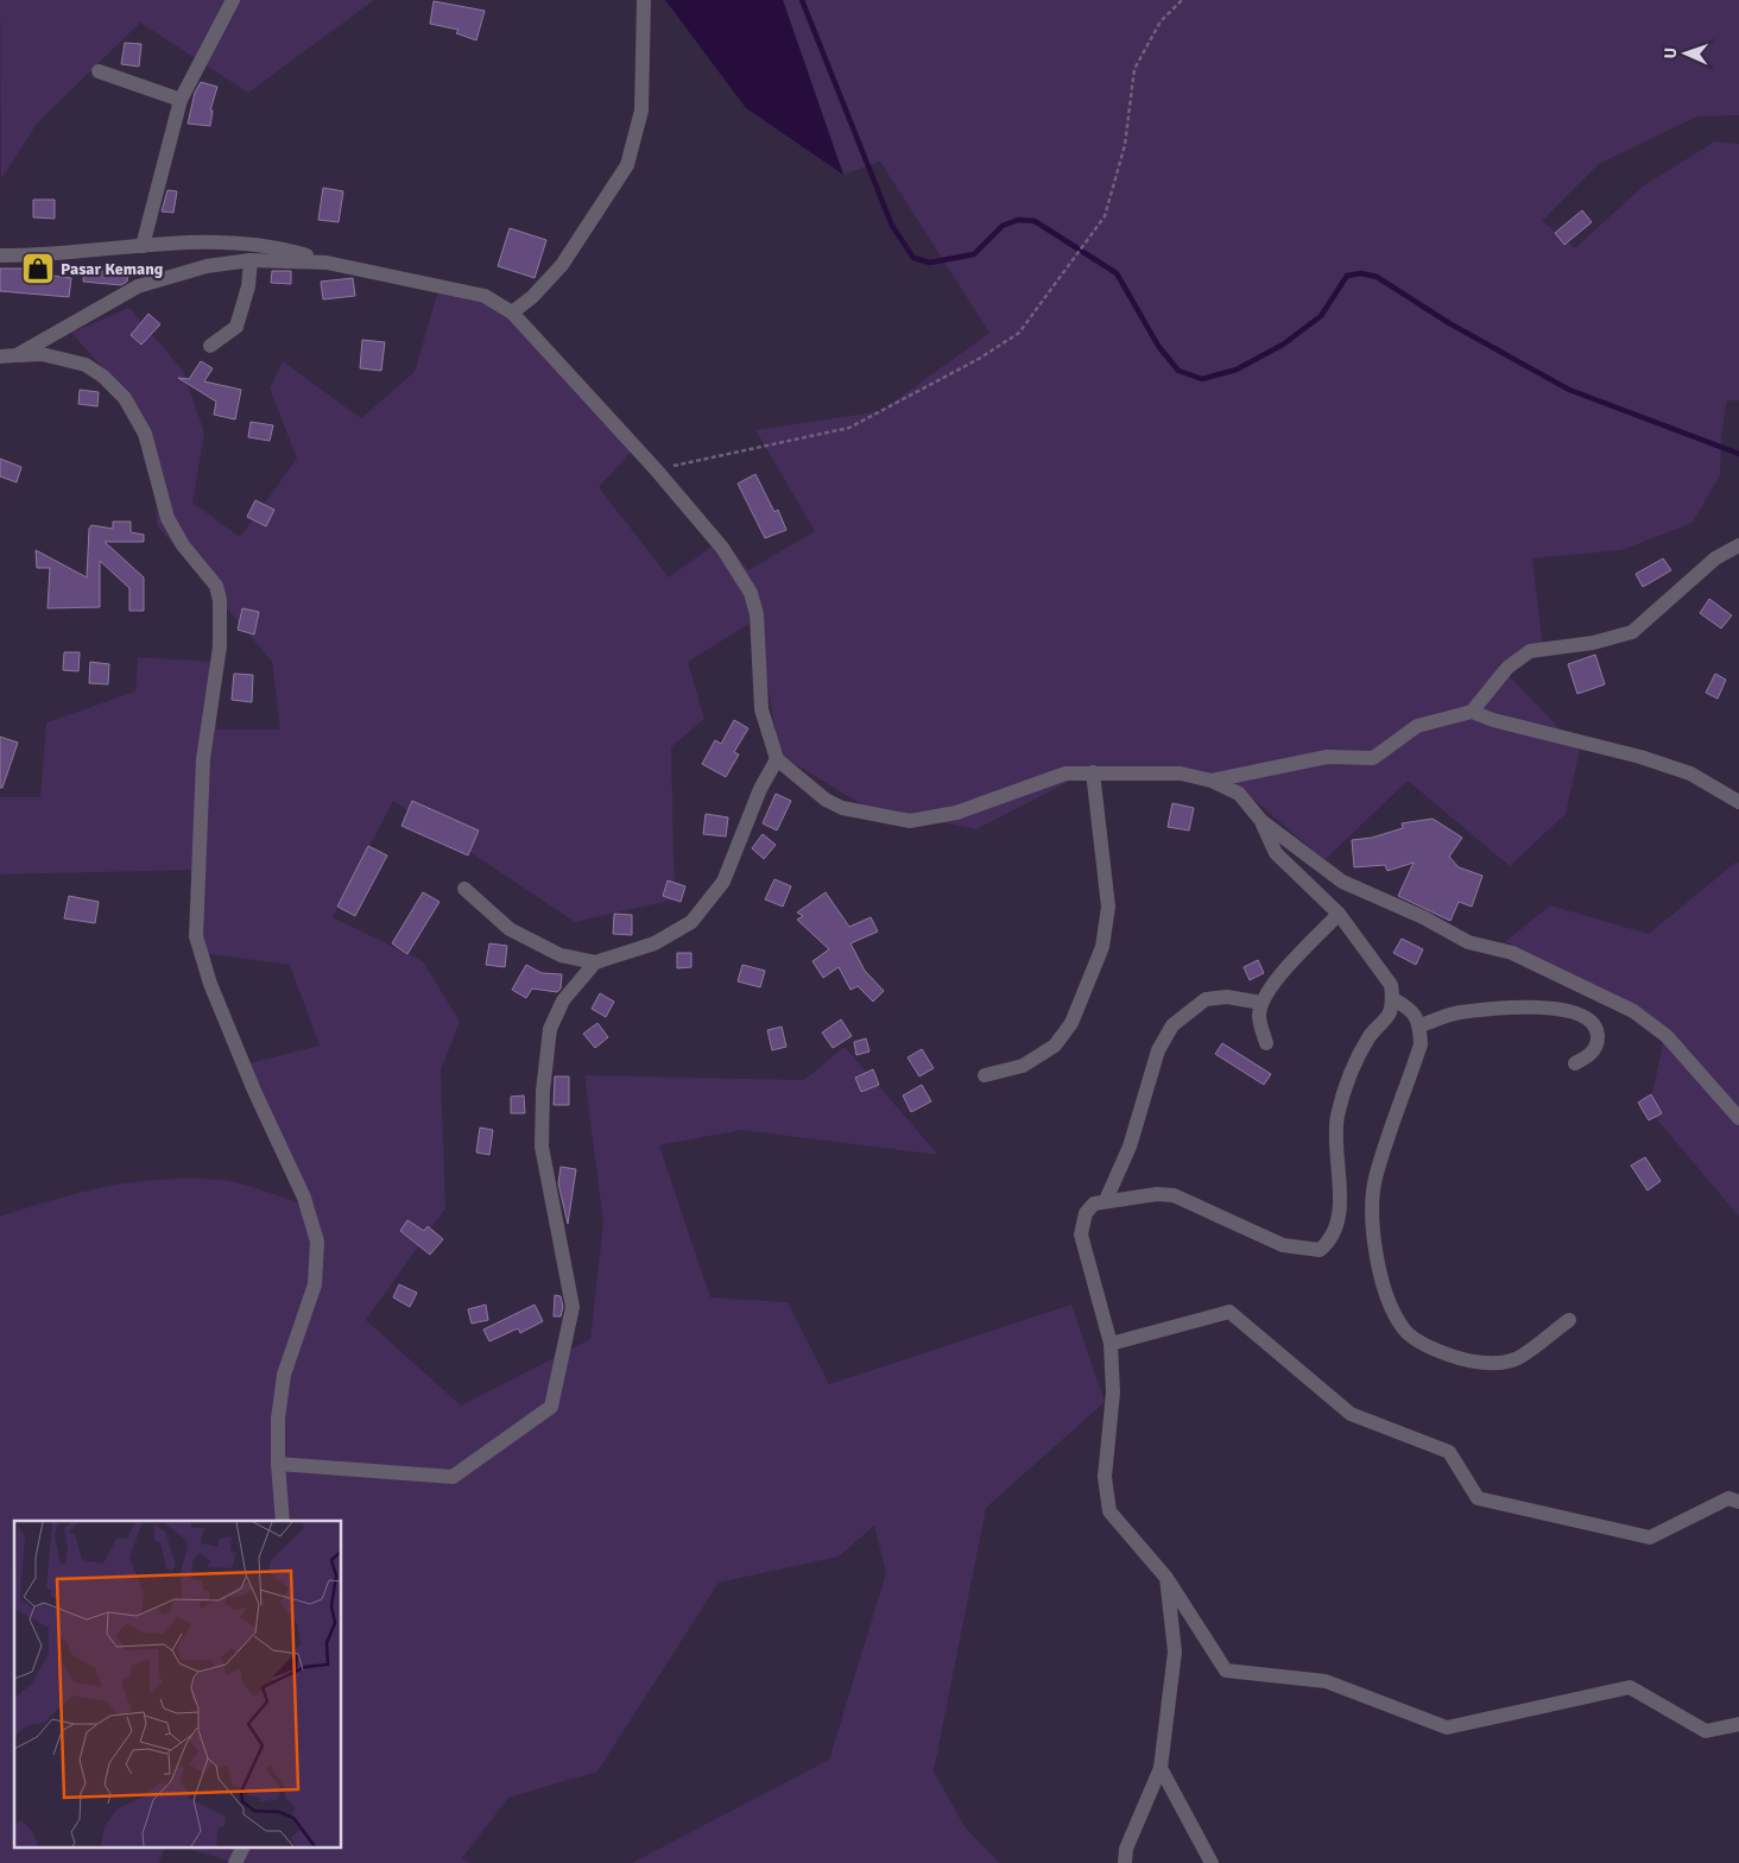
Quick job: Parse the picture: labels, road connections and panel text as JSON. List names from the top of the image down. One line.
{"places":{"shop":["Pasar Kemang"]},"north":"left"}
